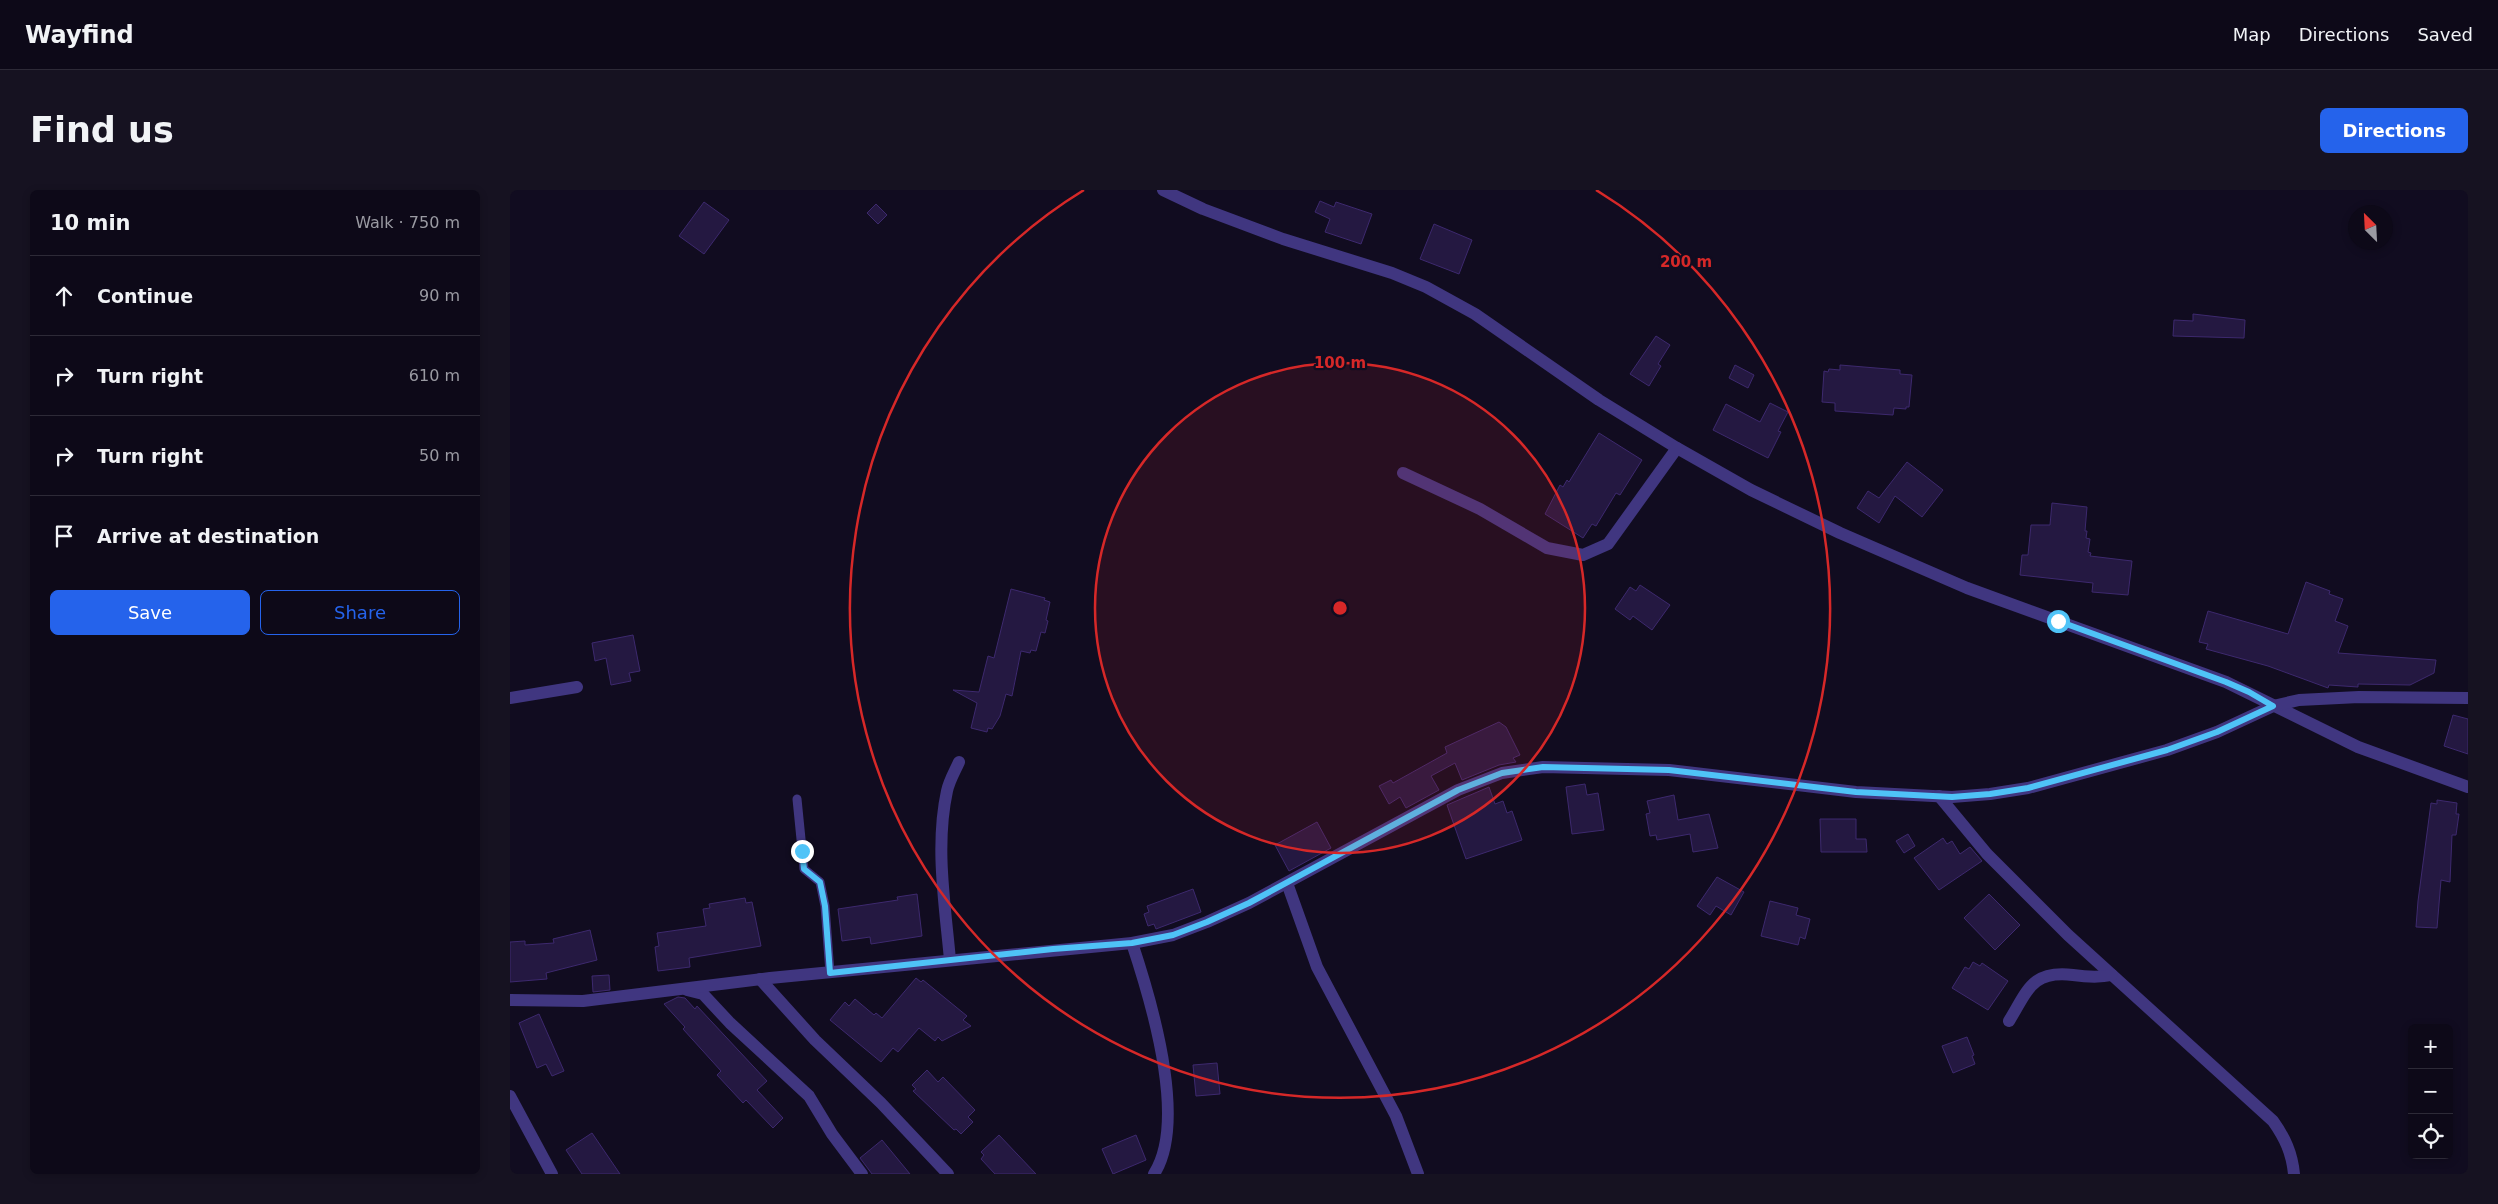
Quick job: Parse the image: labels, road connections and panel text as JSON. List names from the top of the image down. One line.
{"north":"top left","page":{"header":"Wayfind","nav":["Map","Directions","Saved"],"buttons":["Directions",["Save","Share"]],"title":"Find us","heading":["10 min","Walk · 750 m"],"list":[["Continue","90 m"],["Turn right","610 m"],["Turn right","50 m"],"Arrive at destination"],"map_buttons":["+","−"]},"rings":["200 m","100 m"]}
